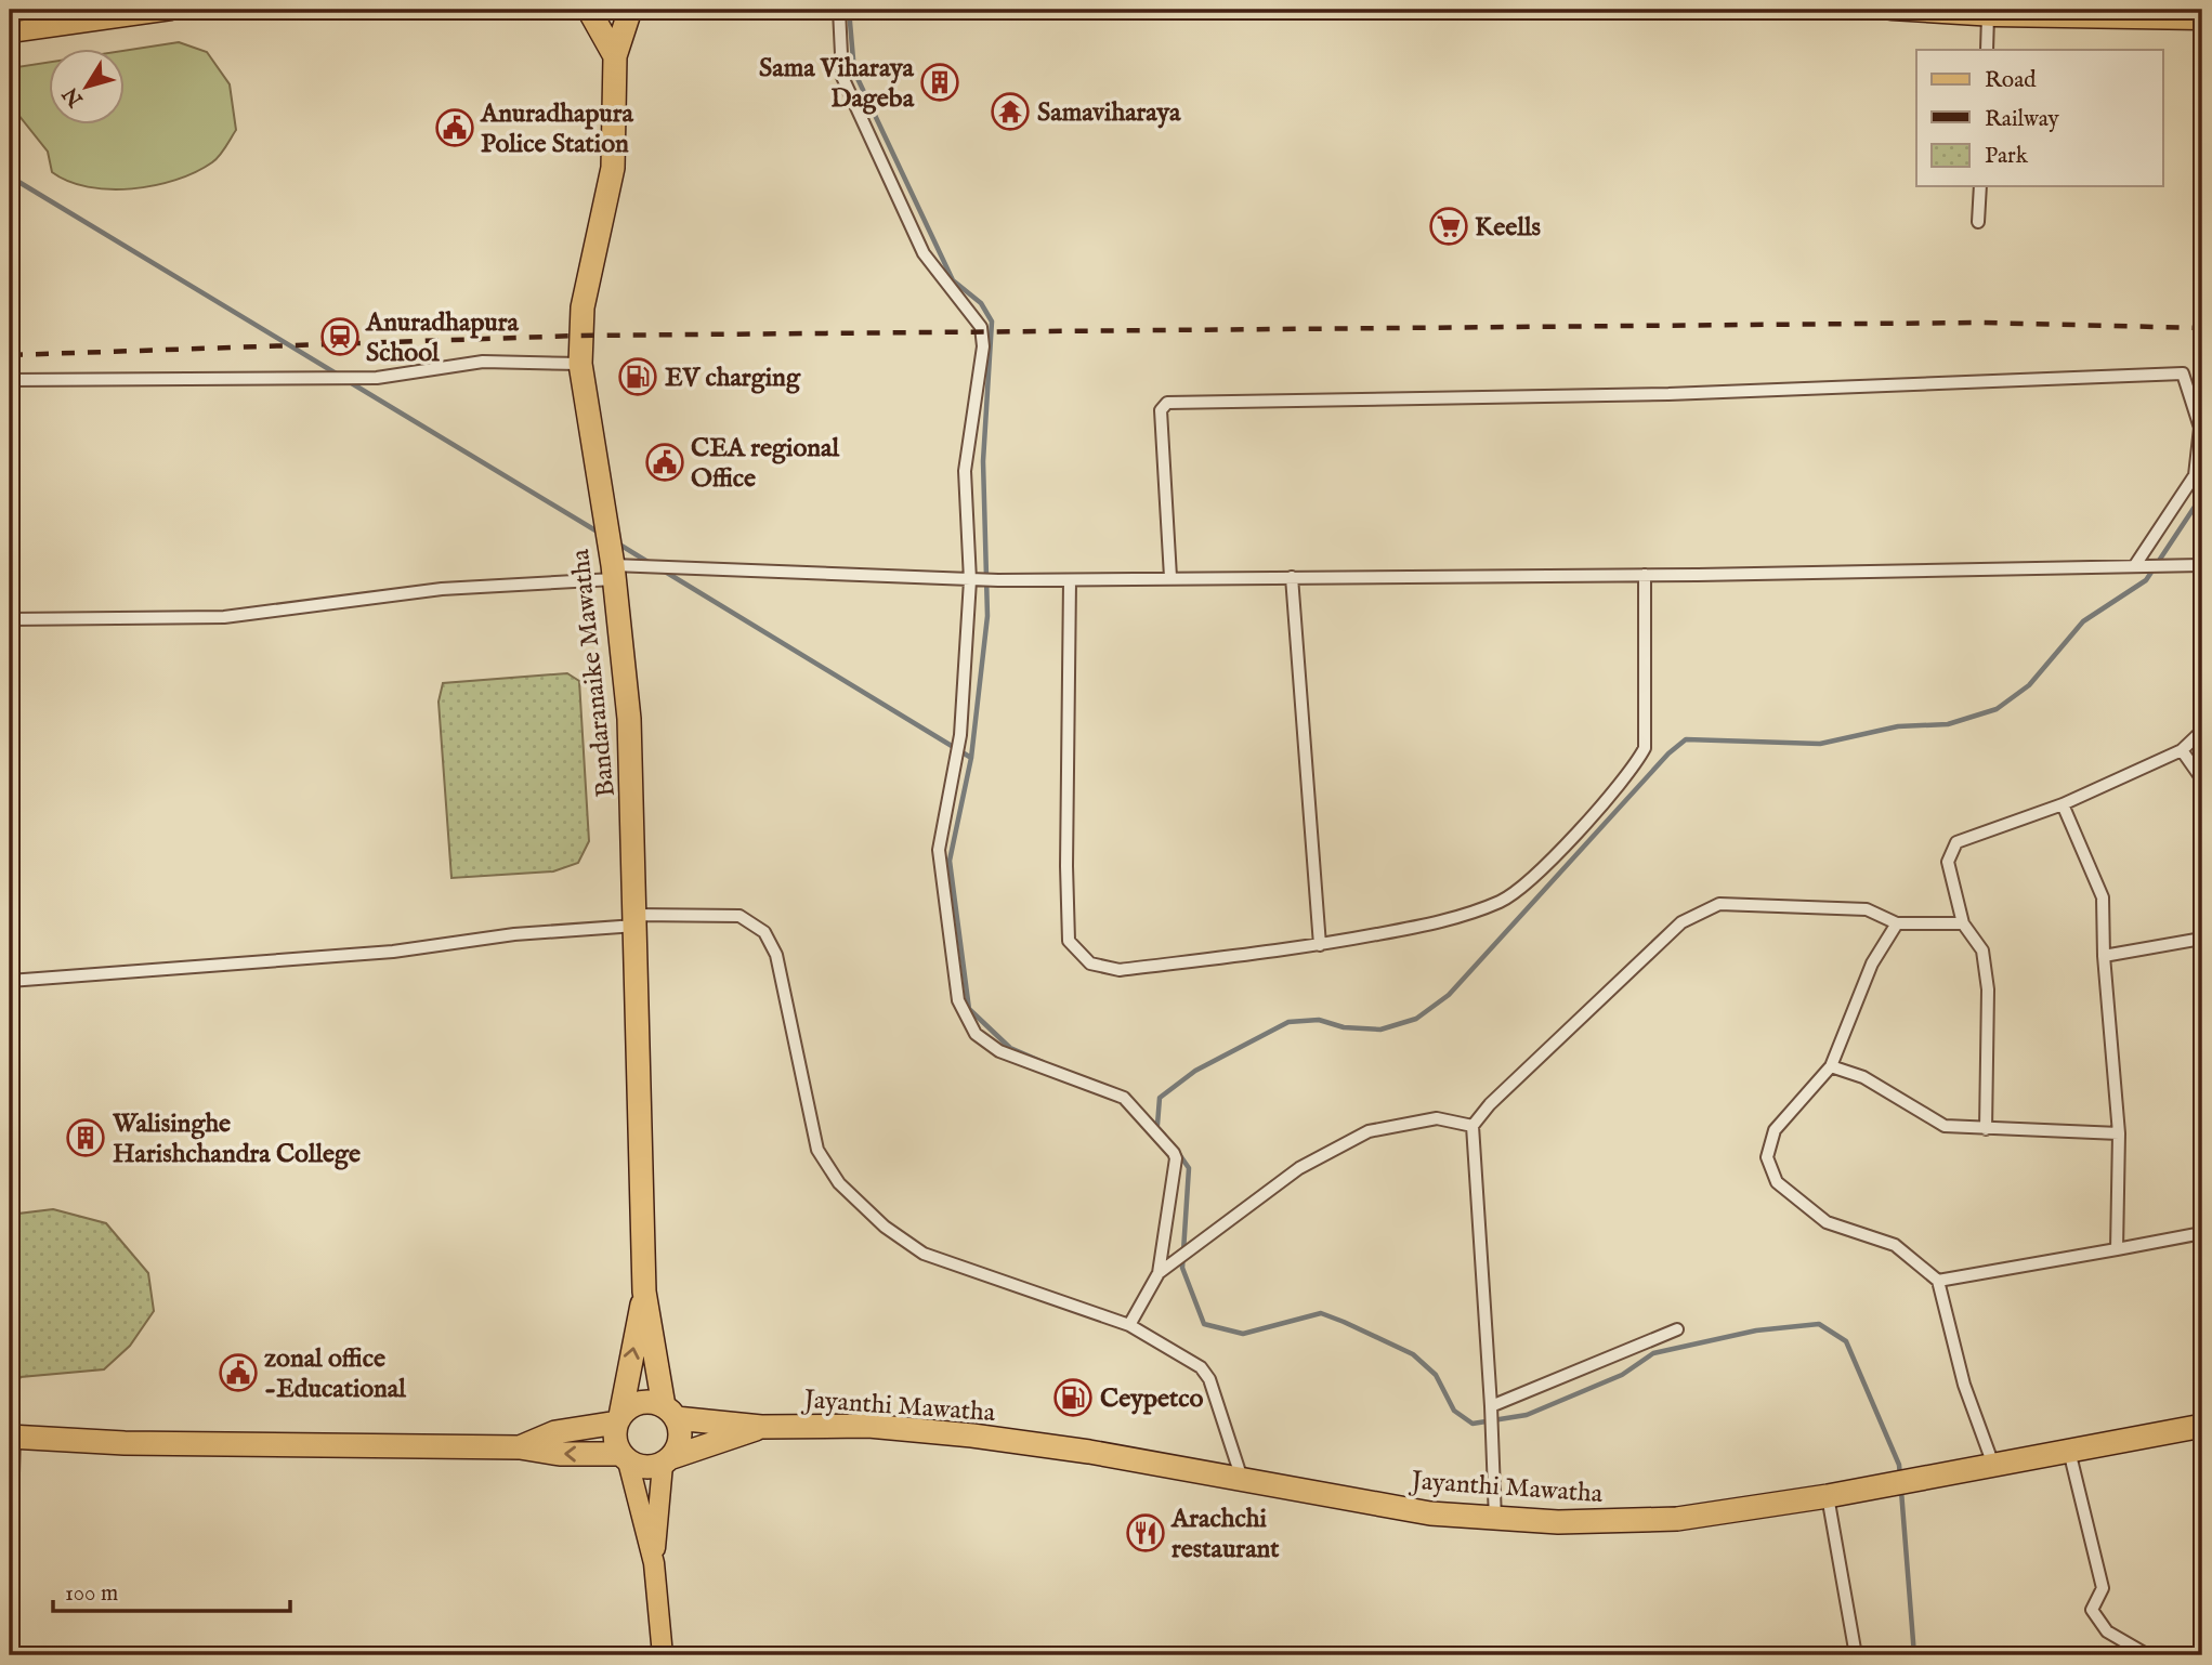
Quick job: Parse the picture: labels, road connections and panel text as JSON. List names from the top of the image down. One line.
{"streets":{"highway":["Bandaranaike Mawatha","Jayanthi Mawatha"]},"crossings":[["Bandaranaike Mawatha","Jayanthi Mawatha"]],"places":{"building":["Sama Viharaya Dageba","Walisinghe Harishchandra College"],"temple":["Samaviharaya"],"public building":["Anuradhapura Police Station","CEA regional Office","zonal office -Educational"],"supermarket":["Keells"],"station":["Anuradhapura School"],"fuel station":["EV charging","Ceypetco"],"restaurant":["Arachchi restaurant"]},"legend":["Road","Railway","Park"],"scale_bar":"100 m","north":"bottom left"}
